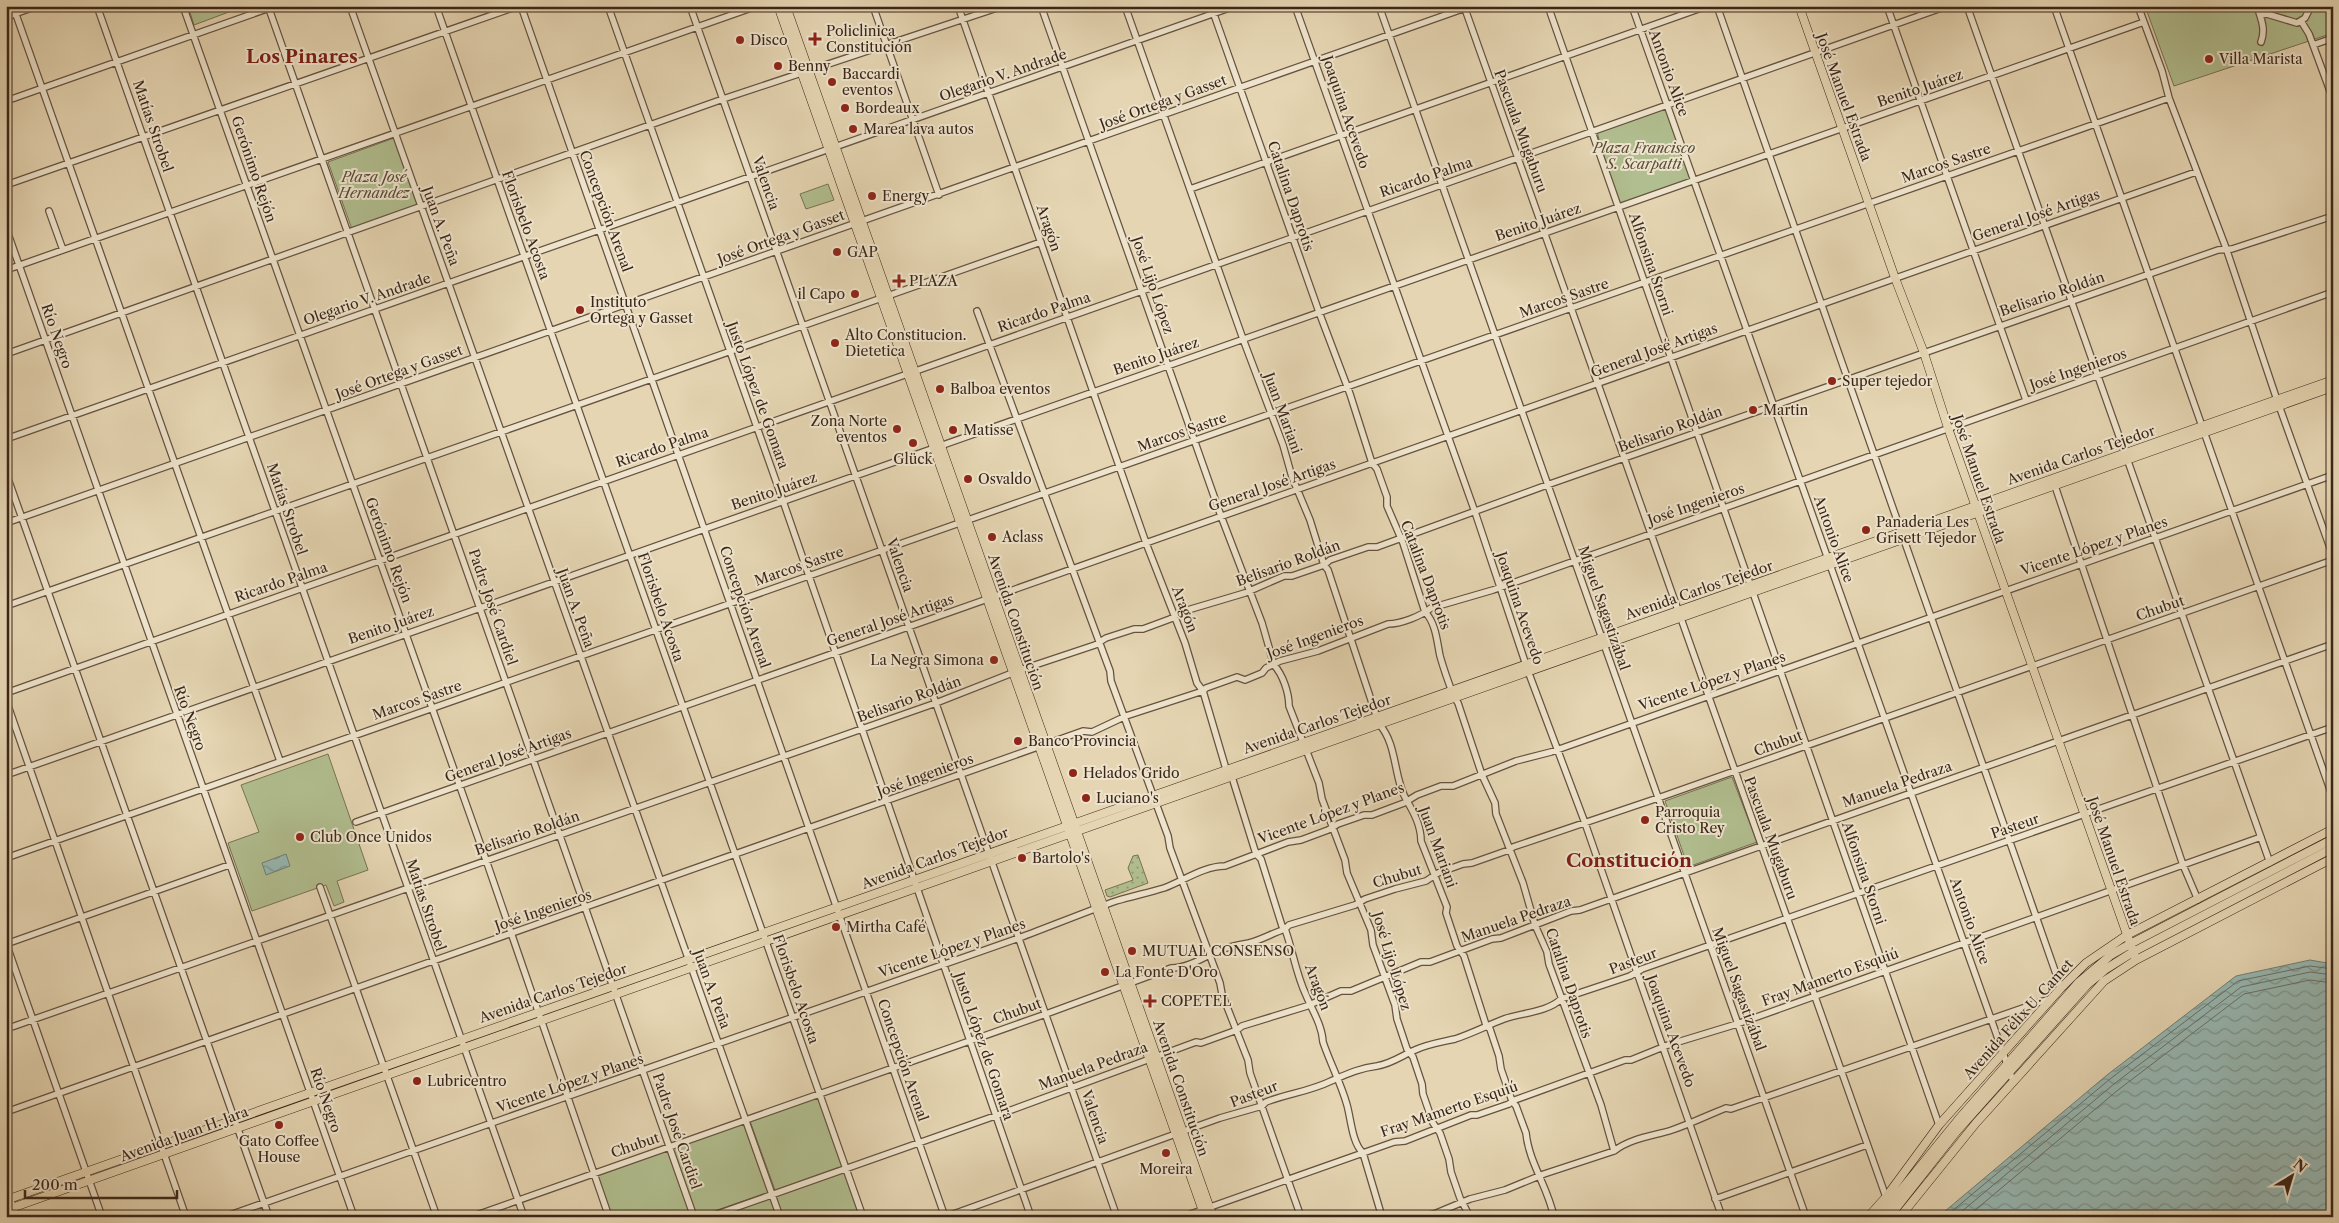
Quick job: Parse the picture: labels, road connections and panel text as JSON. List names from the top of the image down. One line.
{"streets":{"main road":["José Manuel Estrada","Avenida Carlos Tejedor","Avenida Constitución","Avenida Félix U. Camet","Avenida Juan H. Jara"],"street":["Antonio Alice","Olegario V. Andrade","Benito Juárez","José Ortega y Gasset","Joaquina Acevedo","Matías Strobel","Pascuala Mugaburu","Marcos Sastre","Gerónimo Rejón","Ricardo Palma","Valencia","Catalina Daprotis","Concepción Arenal","General José Artigas","Florisbelo Acosta","Juan A. Peña","Aragón","Alfonsina Storni","José Lijo López","Belisario Roldán","Río Negro","José Ingenieros","Justo López de Gomara","Juan Mariani","Vicente López y Planes","Padre José Cardiel","Miguel Sagastizábal","Chubut","Manuela Pedraza","Pasteur","Fray Mamerto Esquiú"]},"crossings":[["Antonio Alice","Benito Juárez"],["Antonio Alice","Marcos Sastre"],["Antonio Alice","Ricardo Palma"],["Antonio Alice","General José Artigas"],["Antonio Alice","Belisario Roldán"],["Antonio Alice","José Ingenieros"],["Antonio Alice","Avenida Carlos Tejedor"],["Antonio Alice","Vicente López y Planes"],["Antonio Alice","Chubut"],["Antonio Alice","Manuela Pedraza"],["Antonio Alice","Pasteur"],["Antonio Alice","Fray Mamerto Esquiú"],["Antonio Alice","Avenida Félix U. Camet"],["Olegario V. Andrade","Matías Strobel"],["Olegario V. Andrade","Gerónimo Rejón"],["Olegario V. Andrade","Valencia"],["Olegario V. Andrade","Catalina Daprotis"],["Olegario V. Andrade","Concepción Arenal"],["Olegario V. Andrade","Florisbelo Acosta"],["Olegario V. Andrade","Juan A. Peña"],["Olegario V. Andrade","Aragón"],["Olegario V. Andrade","José Lijo López"],["Olegario V. Andrade","Río Negro"],["Olegario V. Andrade","Justo López de Gomara"],["Olegario V. Andrade","Juan Mariani"],["Olegario V. Andrade","Padre José Cardiel"],["Olegario V. Andrade","Avenida Constitución"],["Benito Juárez","José Manuel Estrada"],["Benito Juárez","Joaquina Acevedo"],["Benito Juárez","Matías Strobel"],["Benito Juárez","Pascuala Mugaburu"],["Benito Juárez","Gerónimo Rejón"],["Benito Juárez","Valencia"],["Benito Juárez","Catalina Daprotis"],["Benito Juárez","Concepción Arenal"],["Benito Juárez","Florisbelo Acosta"],["Benito Juárez","Juan A. Peña"],["Benito Juárez","Aragón"],["Benito Juárez","Alfonsina Storni"],["Benito Juárez","José Lijo López"],["Benito Juárez","Río Negro"],["Benito Juárez","Justo López de Gomara"],["Benito Juárez","Juan Mariani"],["Benito Juárez","Padre José Cardiel"],["Benito Juárez","Miguel Sagastizábal"],["Benito Juárez","Avenida Constitución"],["José Manuel Estrada","Marcos Sastre"],["José Manuel Estrada","Ricardo Palma"],["José Manuel Estrada","General José Artigas"],["José Manuel Estrada","Belisario Roldán"],["José Manuel Estrada","José Ingenieros"],["José Manuel Estrada","Avenida Carlos Tejedor"],["José Manuel Estrada","Vicente López y Planes"],["José Manuel Estrada","Chubut"],["José Manuel Estrada","Manuela Pedraza"],["José Manuel Estrada","Pasteur"],["José Manuel Estrada","Fray Mamerto Esquiú"],["José Manuel Estrada","Avenida Félix U. Camet"],["José Ortega y Gasset","Joaquina Acevedo"],["José Ortega y Gasset","Matías Strobel"],["José Ortega y Gasset","Pascuala Mugaburu"],["José Ortega y Gasset","Gerónimo Rejón"],["José Ortega y Gasset","Valencia"],["José Ortega y Gasset","Catalina Daprotis"],["José Ortega y Gasset","Concepción Arenal"],["José Ortega y Gasset","Florisbelo Acosta"],["José Ortega y Gasset","Juan A. Peña"],["José Ortega y Gasset","Aragón"],["José Ortega y Gasset","José Lijo López"],["José Ortega y Gasset","Río Negro"],["José Ortega y Gasset","Justo López de Gomara"],["José Ortega y Gasset","Juan Mariani"],["José Ortega y Gasset","Padre José Cardiel"],["José Ortega y Gasset","Miguel Sagastizábal"],["José Ortega y Gasset","Avenida Constitución"],["Joaquina Acevedo","Marcos Sastre"],["Joaquina Acevedo","Ricardo Palma"],["Joaquina Acevedo","General José Artigas"],["Joaquina Acevedo","Belisario Roldán"],["Joaquina Acevedo","José Ingenieros"],["Joaquina Acevedo","Avenida Carlos Tejedor"],["Joaquina Acevedo","Vicente López y Planes"],["Joaquina Acevedo","Chubut"],["Joaquina Acevedo","Manuela Pedraza"],["Joaquina Acevedo","Pasteur"],["Joaquina Acevedo","Fray Mamerto Esquiú"],["Matías Strobel","Marcos Sastre"],["Matías Strobel","Ricardo Palma"],["Matías Strobel","General José Artigas"],["Matías Strobel","Belisario Roldán"],["Matías Strobel","José Ingenieros"],["Matías Strobel","Avenida Carlos Tejedor"],["Matías Strobel","Vicente López y Planes"],["Matías Strobel","Chubut"],["Pascuala Mugaburu","Marcos Sastre"],["Pascuala Mugaburu","Ricardo Palma"],["Pascuala Mugaburu","General José Artigas"],["Pascuala Mugaburu","Belisario Roldán"],["Pascuala Mugaburu","José Ingenieros"],["Pascuala Mugaburu","Avenida Carlos Tejedor"],["Pascuala Mugaburu","Vicente López y Planes"],["Pascuala Mugaburu","Chubut"],["Pascuala Mugaburu","Manuela Pedraza"],["Pascuala Mugaburu","Pasteur"],["Pascuala Mugaburu","Fray Mamerto Esquiú"],["Pascuala Mugaburu","Avenida Félix U. Camet"],["Marcos Sastre","Gerónimo Rejón"],["Marcos Sastre","Valencia"],["Marcos Sastre","Catalina Daprotis"],["Marcos Sastre","Concepción Arenal"],["Marcos Sastre","Florisbelo Acosta"],["Marcos Sastre","Juan A. Peña"],["Marcos Sastre","Aragón"],["Marcos Sastre","Alfonsina Storni"],["Marcos Sastre","José Lijo López"],["Marcos Sastre","Río Negro"],["Marcos Sastre","Justo López de Gomara"],["Marcos Sastre","Juan Mariani"],["Marcos Sastre","Padre José Cardiel"],["Marcos Sastre","Miguel Sagastizábal"],["Marcos Sastre","Avenida Constitución"],["Gerónimo Rejón","Ricardo Palma"],["Gerónimo Rejón","General José Artigas"],["Gerónimo Rejón","Belisario Roldán"],["Gerónimo Rejón","José Ingenieros"],["Gerónimo Rejón","Avenida Carlos Tejedor"],["Gerónimo Rejón","Vicente López y Planes"],["Gerónimo Rejón","Chubut"],["Ricardo Palma","Valencia"],["Ricardo Palma","Catalina Daprotis"],["Ricardo Palma","Concepción Arenal"],["Ricardo Palma","Florisbelo Acosta"],["Ricardo Palma","Juan A. Peña"],["Ricardo Palma","Aragón"],["Ricardo Palma","Alfonsina Storni"],["Ricardo Palma","José Lijo López"],["Ricardo Palma","Río Negro"],["Ricardo Palma","Justo López de Gomara"],["Ricardo Palma","Juan Mariani"],["Ricardo Palma","Padre José Cardiel"],["Ricardo Palma","Miguel Sagastizábal"],["Ricardo Palma","Avenida Constitución"],["Valencia","General José Artigas"],["Valencia","Belisario Roldán"],["Valencia","José Ingenieros"],["Valencia","Avenida Carlos Tejedor"],["Valencia","Vicente López y Planes"],["Valencia","Chubut"],["Valencia","Manuela Pedraza"],["Valencia","Pasteur"],["Catalina Daprotis","General José Artigas"],["Catalina Daprotis","Belisario Roldán"],["Catalina Daprotis","José Ingenieros"],["Catalina Daprotis","Avenida Carlos Tejedor"],["Catalina Daprotis","Vicente López y Planes"],["Catalina Daprotis","Chubut"],["Catalina Daprotis","Manuela Pedraza"],["Catalina Daprotis","Pasteur"],["Catalina Daprotis","Fray Mamerto Esquiú"],["Concepción Arenal","General José Artigas"],["Concepción Arenal","Belisario Roldán"],["Concepción Arenal","José Ingenieros"],["Concepción Arenal","Avenida Carlos Tejedor"],["Concepción Arenal","Vicente López y Planes"],["Concepción Arenal","Chubut"],["Concepción Arenal","Manuela Pedraza"],["Concepción Arenal","Pasteur"],["General José Artigas","Florisbelo Acosta"],["General José Artigas","Juan A. Peña"],["General José Artigas","Aragón"],["General José Artigas","Alfonsina Storni"],["General José Artigas","José Lijo López"],["General José Artigas","Justo López de Gomara"],["General José Artigas","Juan Mariani"],["General José Artigas","Padre José Cardiel"],["General José Artigas","Miguel Sagastizábal"],["General José Artigas","Avenida Constitución"],["Florisbelo Acosta","Belisario Roldán"],["Florisbelo Acosta","José Ingenieros"],["Florisbelo Acosta","Avenida Carlos Tejedor"],["Florisbelo Acosta","Vicente López y Planes"],["Florisbelo Acosta","Chubut"],["Florisbelo Acosta","Manuela Pedraza"],["Juan A. Peña","Belisario Roldán"],["Juan A. Peña","José Ingenieros"],["Juan A. Peña","Avenida Carlos Tejedor"],["Juan A. Peña","Vicente López y Planes"],["Juan A. Peña","Chubut"],["Juan A. Peña","Manuela Pedraza"],["Aragón","Belisario Roldán"],["Aragón","José Ingenieros"],["Aragón","Avenida Carlos Tejedor"],["Aragón","Vicente López y Planes"],["Aragón","Chubut"],["Aragón","Manuela Pedraza"],["Aragón","Pasteur"],["Aragón","Fray Mamerto Esquiú"],["Alfonsina Storni","Belisario Roldán"],["Alfonsina Storni","José Ingenieros"],["Alfonsina Storni","Avenida Carlos Tejedor"],["Alfonsina Storni","Vicente López y Planes"],["Alfonsina Storni","Chubut"],["Alfonsina Storni","Manuela Pedraza"],["Alfonsina Storni","Pasteur"],["Alfonsina Storni","Fray Mamerto Esquiú"],["Alfonsina Storni","Avenida Félix U. Camet"],["José Lijo López","Belisario Roldán"],["José Lijo López","José Ingenieros"],["José Lijo López","Avenida Carlos Tejedor"],["José Lijo López","Vicente López y Planes"],["José Lijo López","Chubut"],["José Lijo López","Manuela Pedraza"],["José Lijo López","Pasteur"],["José Lijo López","Fray Mamerto Esquiú"],["Belisario Roldán","Río Negro"],["Belisario Roldán","Justo López de Gomara"],["Belisario Roldán","Juan Mariani"],["Belisario Roldán","Padre José Cardiel"],["Belisario Roldán","Miguel Sagastizábal"],["Belisario Roldán","Avenida Constitución"],["Río Negro","José Ingenieros"],["Río Negro","Avenida Carlos Tejedor"],["Río Negro","Vicente López y Planes"],["Río Negro","Avenida Juan H. Jara"],["José Ingenieros","Justo López de Gomara"],["José Ingenieros","Juan Mariani"],["José Ingenieros","Padre José Cardiel"],["José Ingenieros","Miguel Sagastizábal"],["José Ingenieros","Avenida Constitución"],["Justo López de Gomara","Avenida Carlos Tejedor"],["Justo López de Gomara","Vicente López y Planes"],["Justo López de Gomara","Chubut"],["Justo López de Gomara","Manuela Pedraza"],["Justo López de Gomara","Pasteur"],["Juan Mariani","Avenida Carlos Tejedor"],["Juan Mariani","Vicente López y Planes"],["Juan Mariani","Chubut"],["Juan Mariani","Manuela Pedraza"],["Juan Mariani","Pasteur"],["Juan Mariani","Fray Mamerto Esquiú"],["Avenida Carlos Tejedor","Padre José Cardiel"],["Avenida Carlos Tejedor","Miguel Sagastizábal"],["Avenida Carlos Tejedor","Avenida Constitución"],["Avenida Carlos Tejedor","Avenida Juan H. Jara"],["Vicente López y Planes","Padre José Cardiel"],["Vicente López y Planes","Miguel Sagastizábal"],["Vicente López y Planes","Avenida Constitución"],["Padre José Cardiel","Chubut"],["Miguel Sagastizábal","Chubut"],["Miguel Sagastizábal","Manuela Pedraza"],["Miguel Sagastizábal","Pasteur"],["Miguel Sagastizábal","Fray Mamerto Esquiú"],["Chubut","Avenida Constitución"],["Avenida Constitución","Manuela Pedraza"],["Avenida Constitución","Pasteur"],["Avenida Constitución","Fray Mamerto Esquiú"]],"districts":["Los Pinares","Constitución"],"parks":["Plaza Francisco S. Scarpatti","Plaza José Hernandez"],"places":{"health":["Policlinica Constitución","PLAZA","COPETEL"],"other":["Disco","Villa Marista","Benny","Baccardi eventos","Bordeaux","Marea lava autos","Energy","GAP","il Capo","Instituto Ortega y Gasset","Alto Constitucion. Dietetica","Super tejedor","Balboa eventos","Martin","Zona Norte eventos","Matisse","Glück","Osvaldo","Panaderia Les Grisett Tejedor","Aclass","La Negra Simona","Banco Provincia","Helados Grido","Luciano's","Parroquia Cristo Rey","Club Once Unidos","Bartolo's","Mirtha Café","MUTUAL CONSENSO","La Fonte D'Oro","Lubricentro","Gato Coffee House","Moreira"]},"scale_bar":"200 m","north":"top right"}
